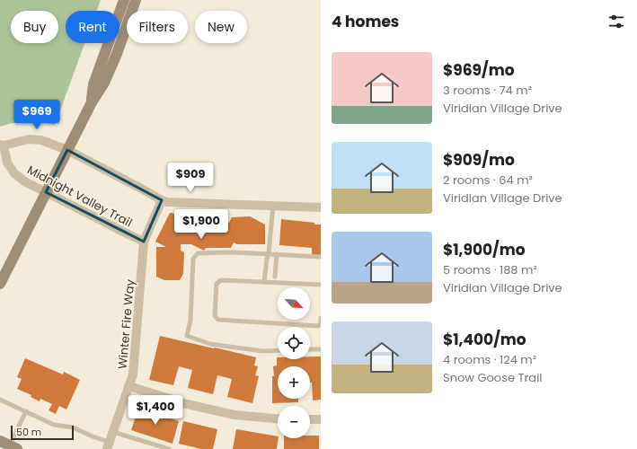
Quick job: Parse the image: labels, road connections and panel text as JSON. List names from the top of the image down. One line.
{"streets":{"street":["Midnight Valley Trail","Winter Fire Way"]},"crossings":[["Midnight Valley Trail","Winter Fire Way"]],"scale_bar":"50 m","north":"bottom right","page":{"heading":"4 homes","chip":["Buy","Rent","Filters","New"],"list":[{"name":"$969/mo","note":"3 rooms · 74 m² · Viridian Village Drive"},{"name":"$909/mo","note":"2 rooms · 64 m² · Viridian Village Drive"},{"name":"$1,900/mo","note":"5 rooms · 188 m² · Viridian Village Drive"},{"name":"$1,400/mo","note":"4 rooms · 124 m² · Snow Goose Trail"}],"price":["$969","$909","$1,900","$1,400"],"map_buttons":["+","−"],"scale":"50 m"}}
